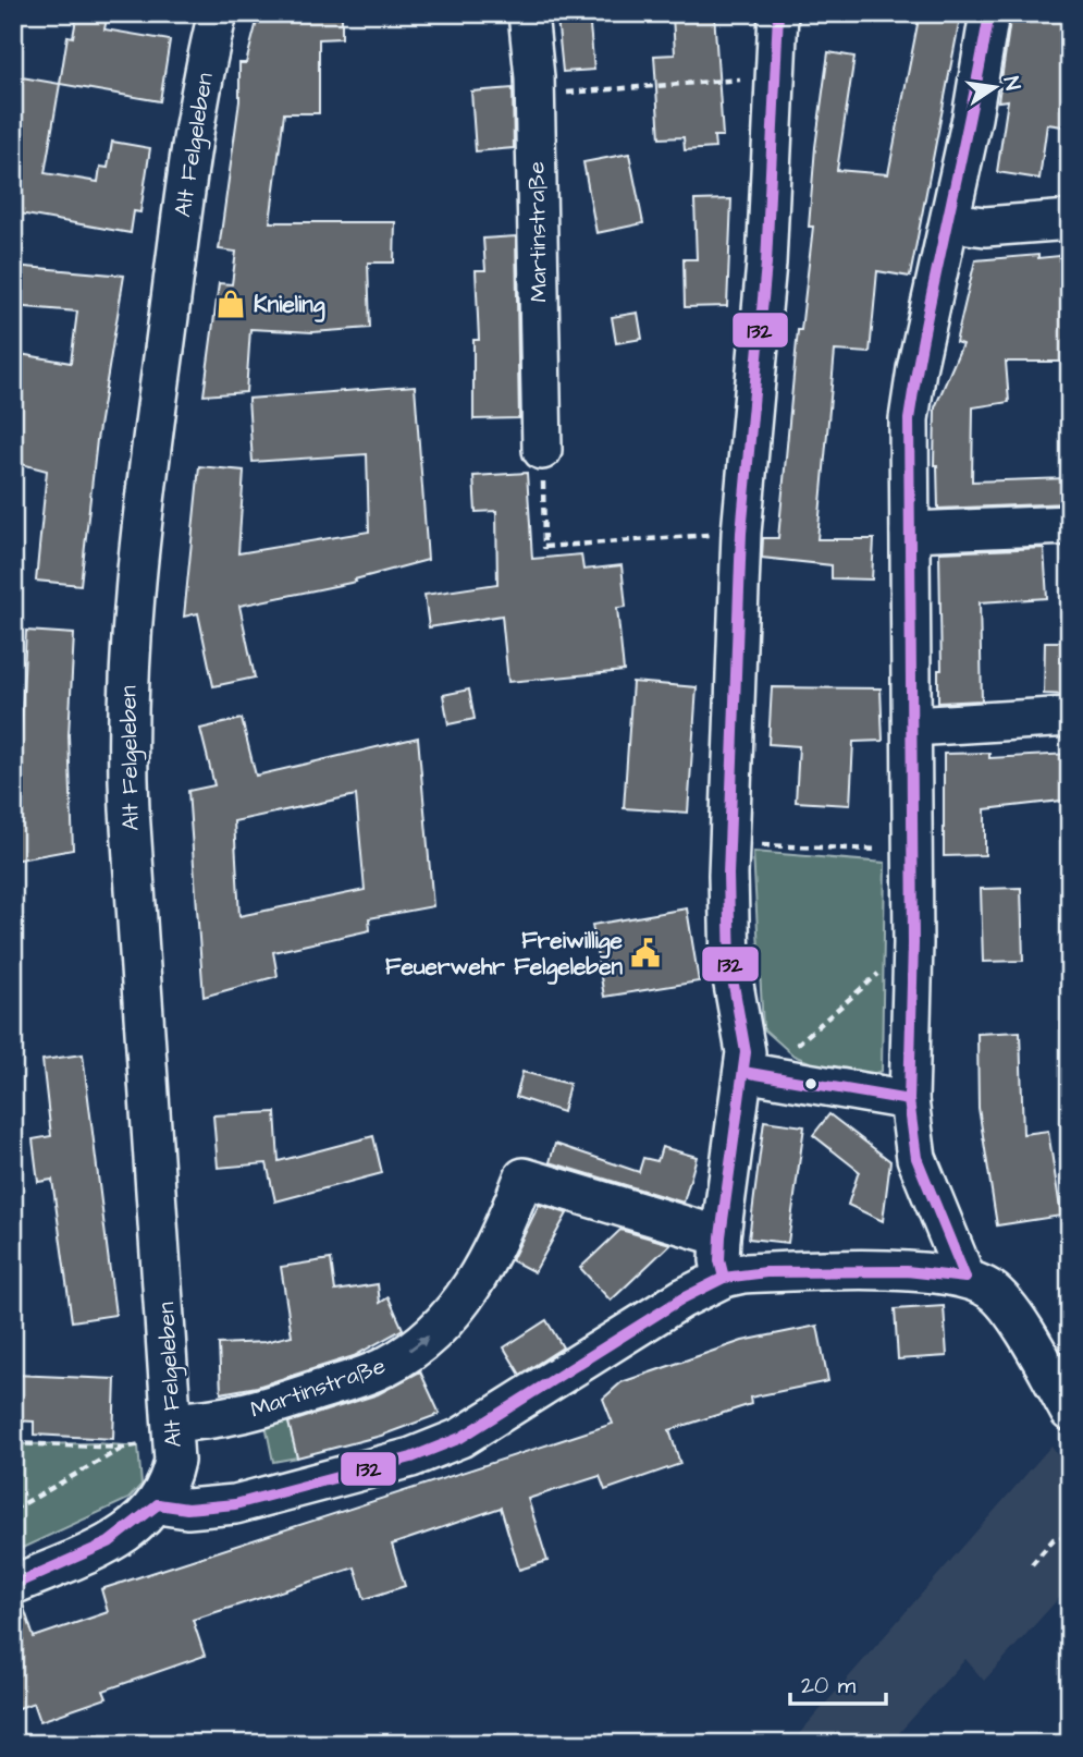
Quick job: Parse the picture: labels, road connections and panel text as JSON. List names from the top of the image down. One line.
{"streets":{"street":["Alt Felgeleben","Martinstraße"]},"crossings":[["Alt Felgeleben","Martinstraße"]],"places":{"shop":["Knieling"],"public building":["Freiwillige Feuerwehr Felgeleben"]},"lines":["transit line 132"],"scale_bar":"20 m","north":"right"}
